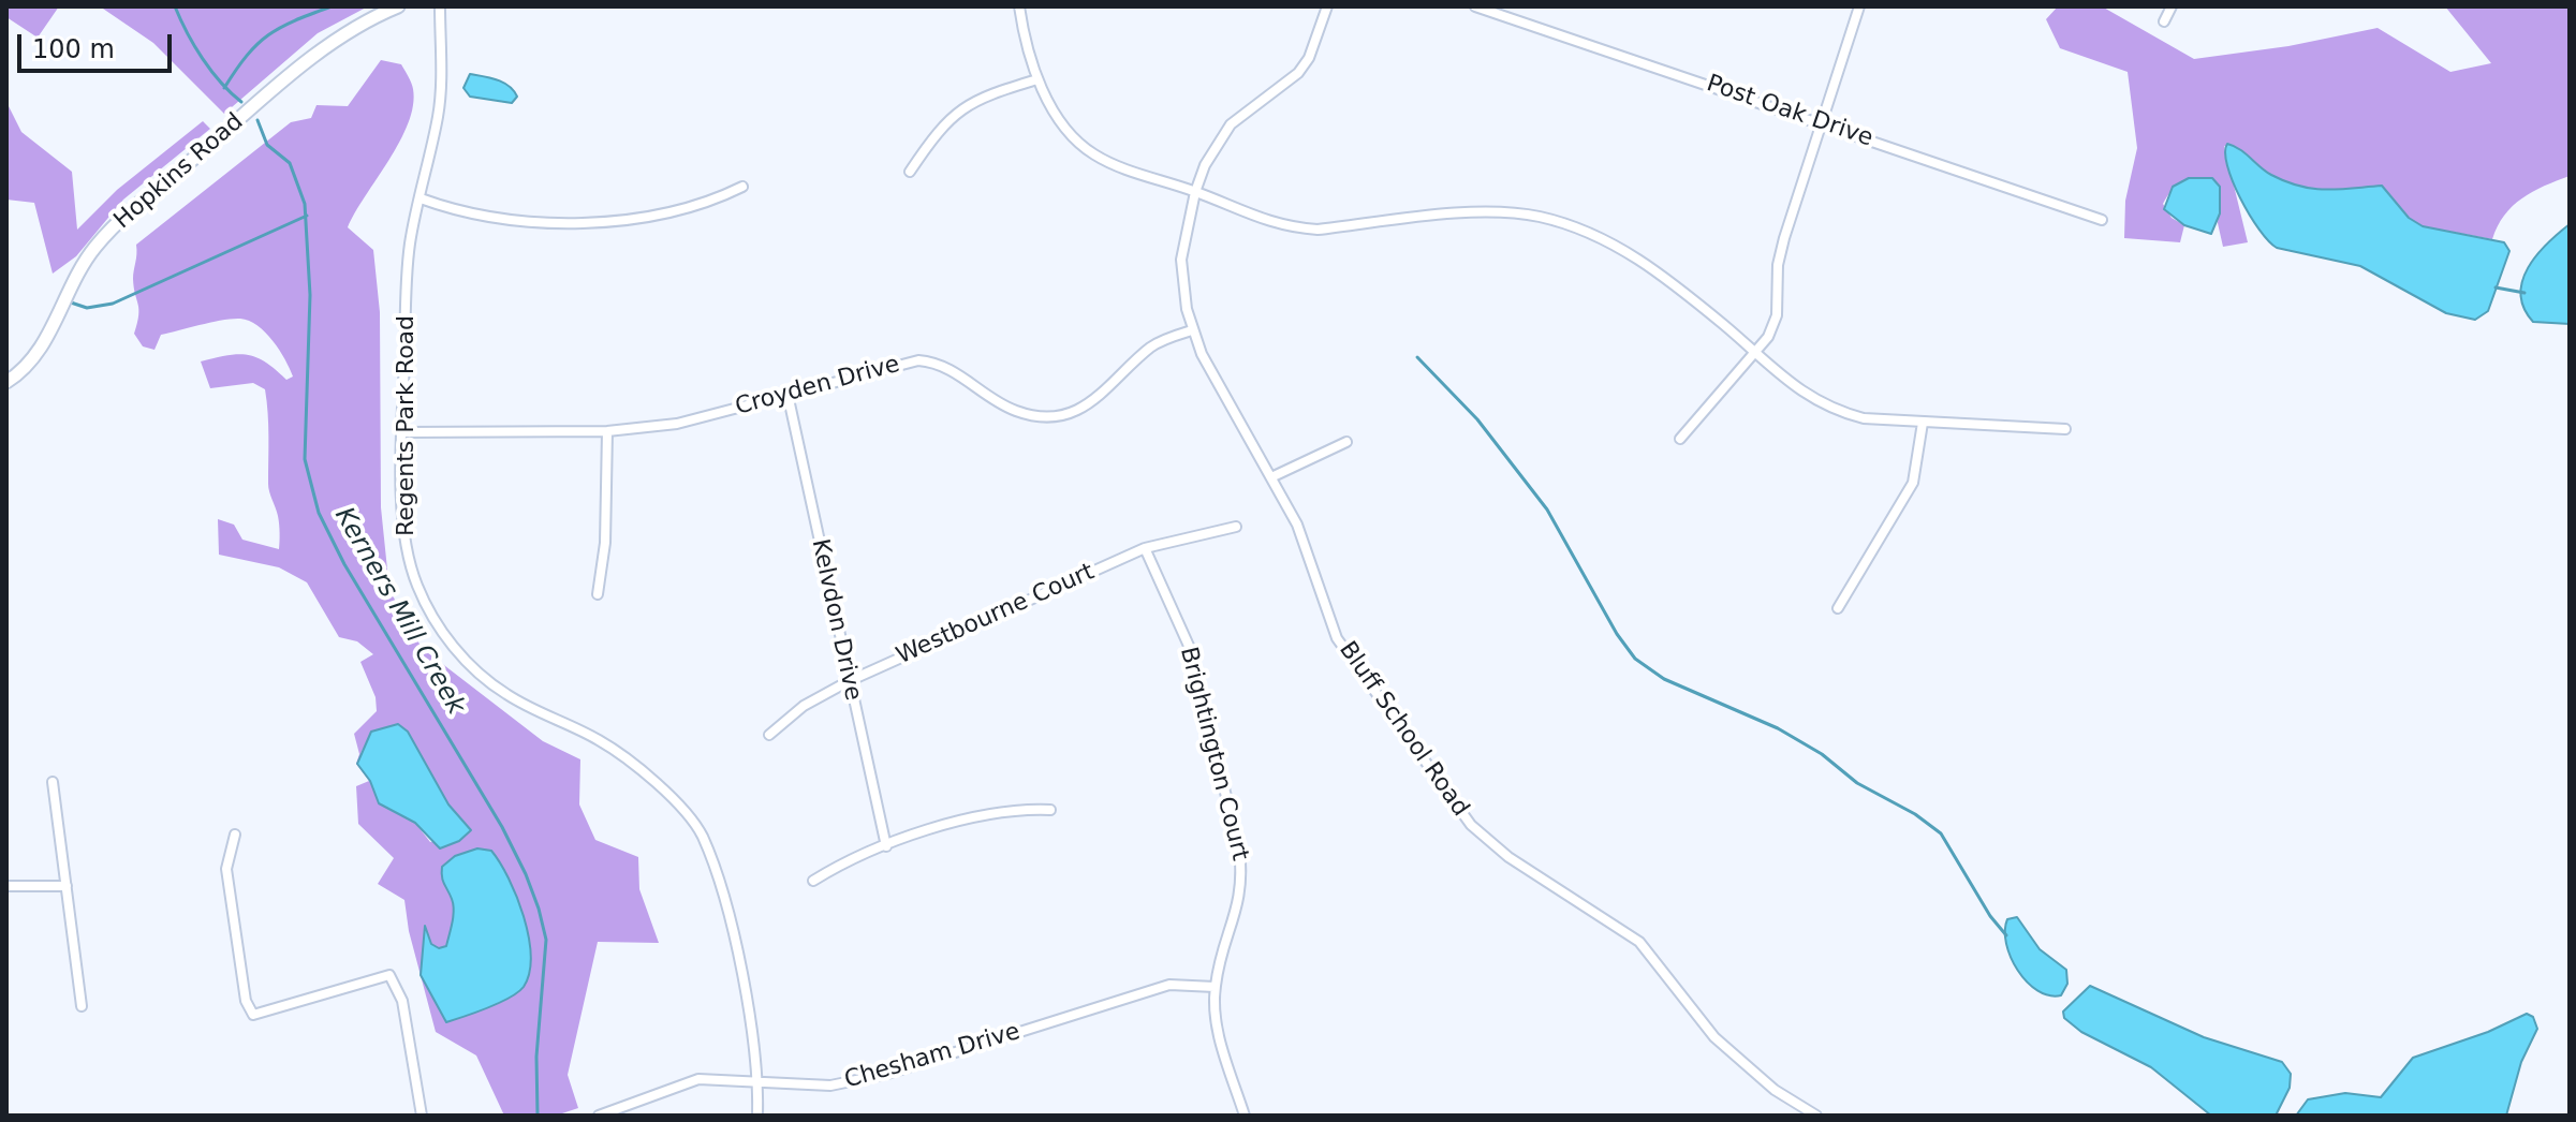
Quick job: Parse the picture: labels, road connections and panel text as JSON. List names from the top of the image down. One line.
{"streets":{"main road":["Hopkins Road"],"street":["Post Oak Drive","Croyden Drive","Regents Park Road","Westbourne Court","Kelvdon Drive","Bluff School Road","Brightington Court","Chesham Drive"]},"crossings":[["Croyden Drive","Regents Park Road"],["Croyden Drive","Kelvdon Drive"],["Croyden Drive","Bluff School Road"],["Regents Park Road","Chesham Drive"],["Westbourne Court","Kelvdon Drive"],["Westbourne Court","Brightington Court"],["Brightington Court","Chesham Drive"]],"water":["Kerners Mill Creek"],"scale_bar":"100 m"}
